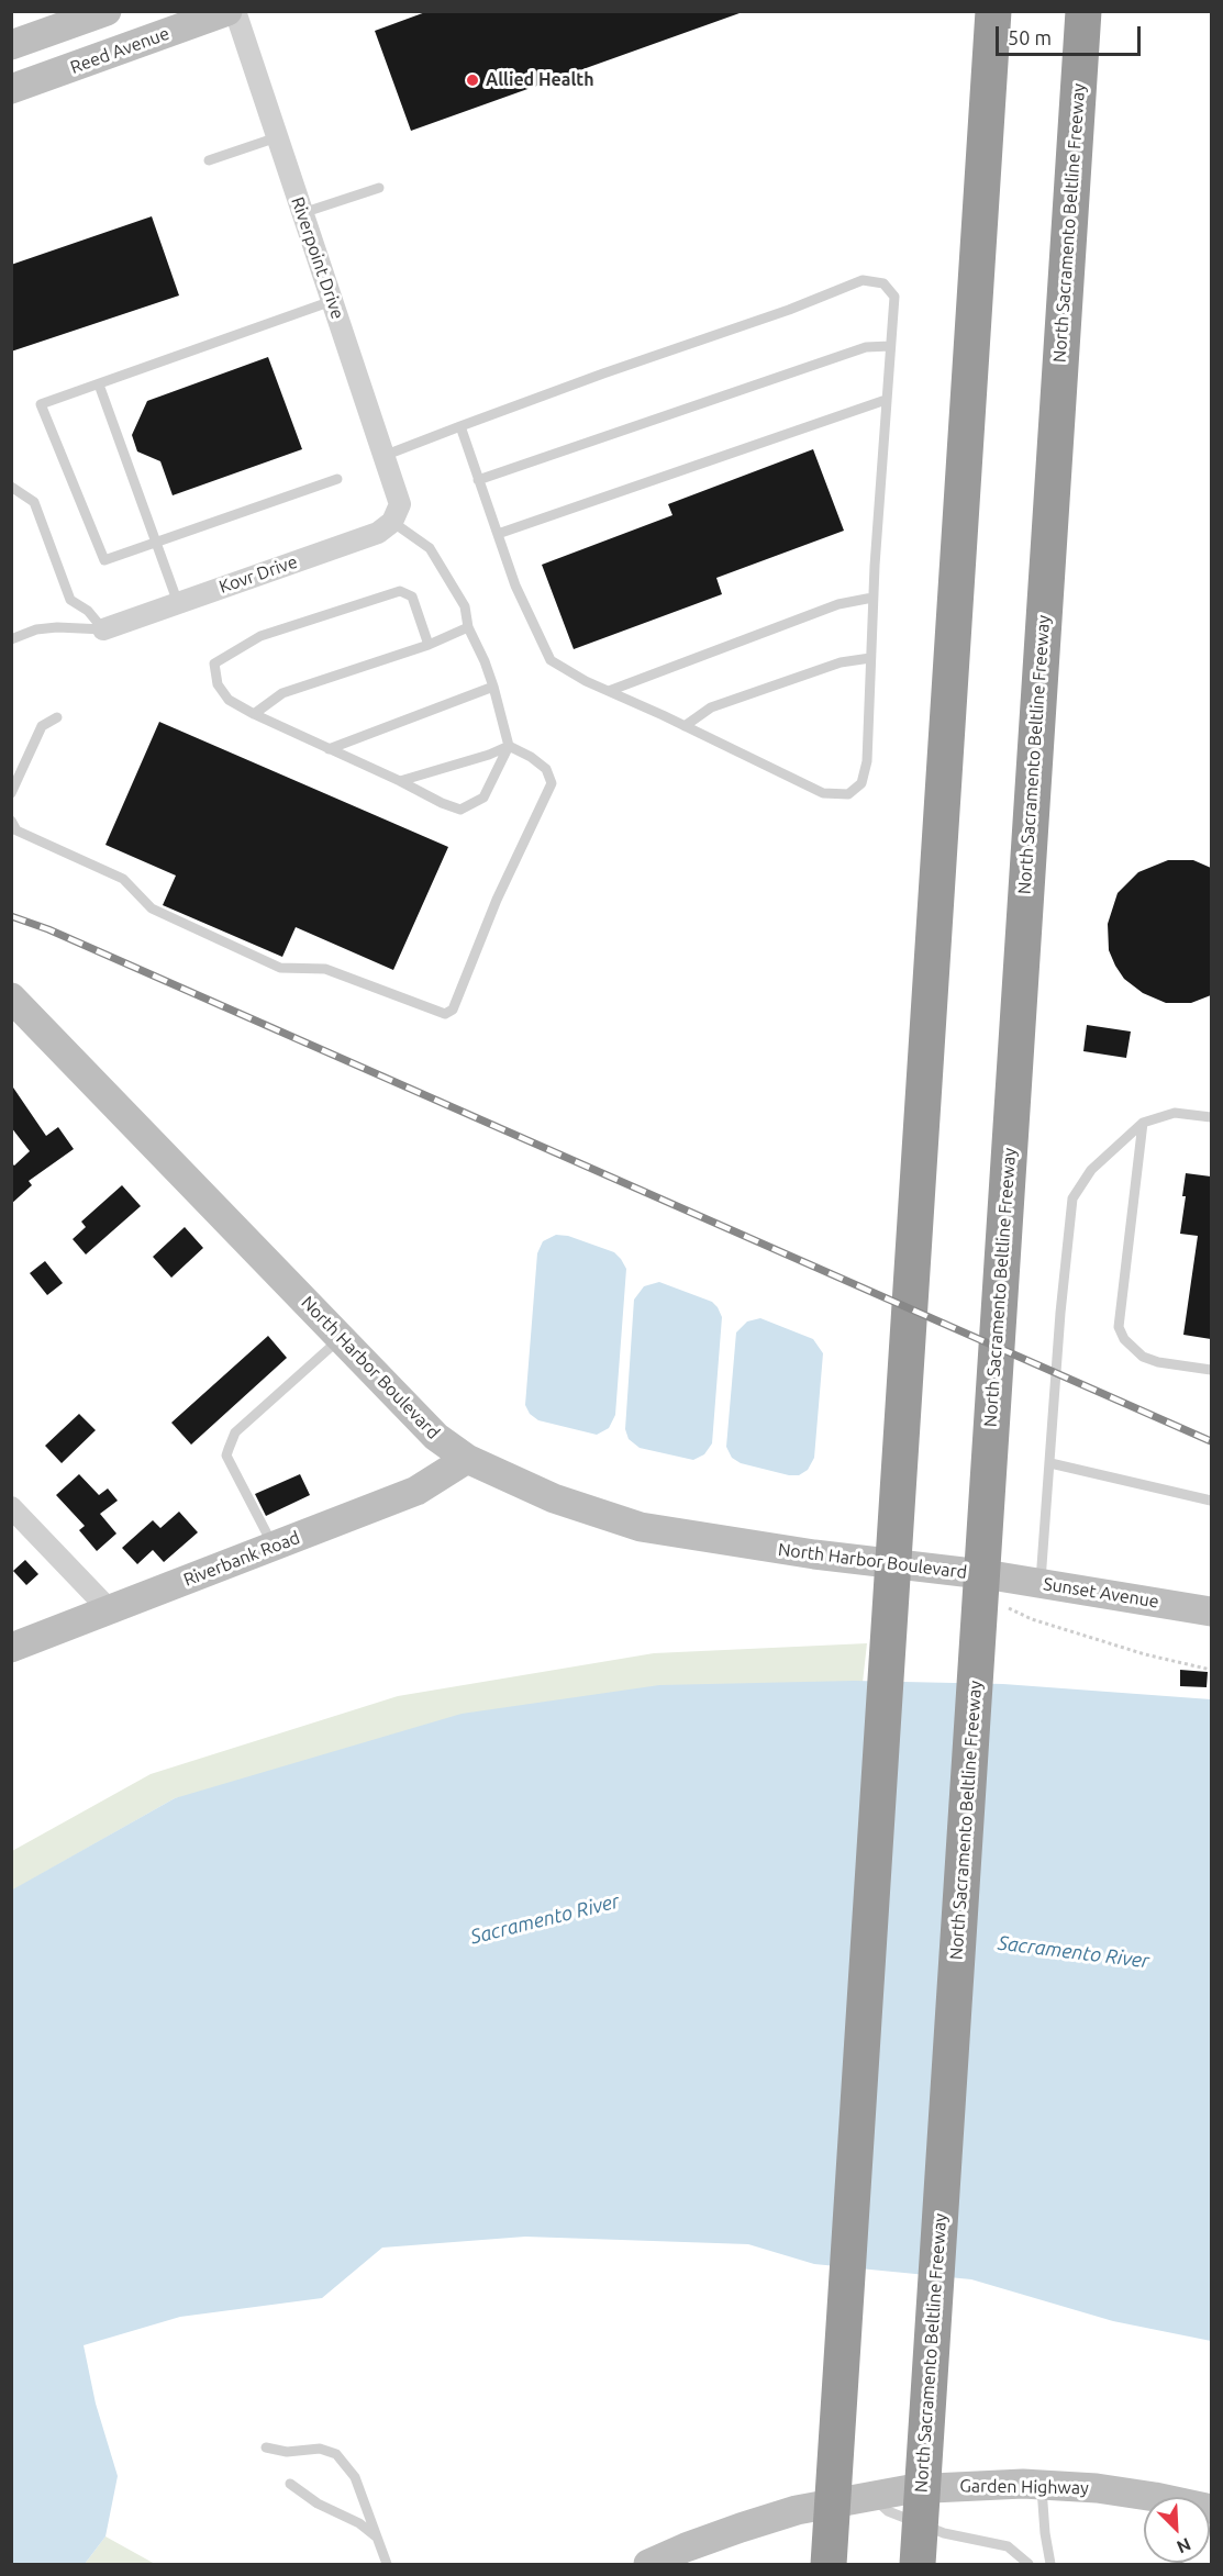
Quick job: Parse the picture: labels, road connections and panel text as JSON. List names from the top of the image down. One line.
{"streets":{"highway":["North Sacramento Beltline Freeway"],"main road":["Reed Avenue","North Harbor Boulevard","Riverbank Road","Sunset Avenue","Garden Highway"],"street":["Riverpoint Drive","Kovr Drive"]},"crossings":[["Riverpoint Drive","Kovr Drive"],["North Harbor Boulevard","Riverbank Road"],["North Harbor Boulevard","Sunset Avenue"]],"water":["Sacramento River"],"places":["Allied Health"],"scale_bar":"50 m","north":"bottom right"}
